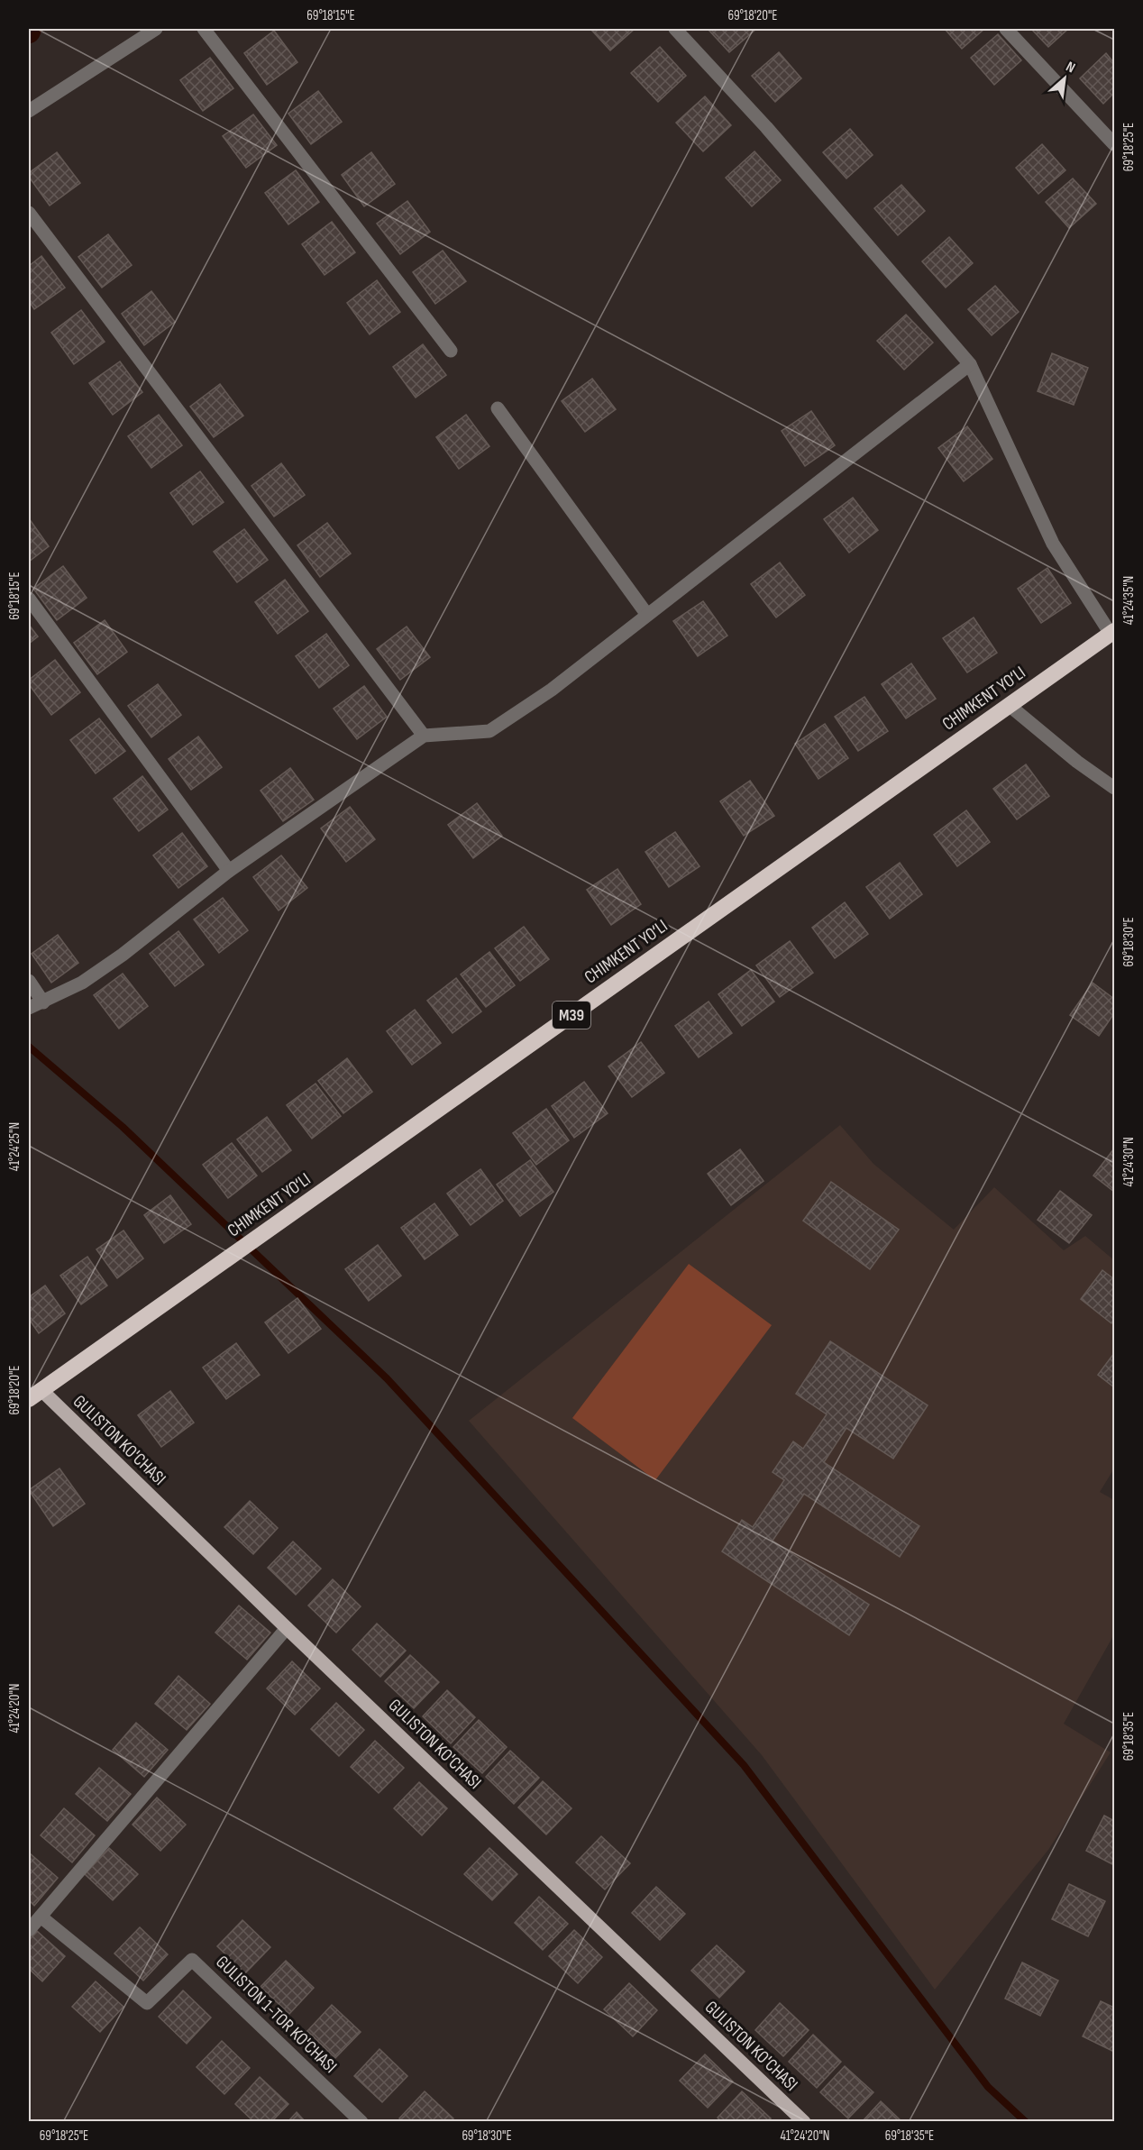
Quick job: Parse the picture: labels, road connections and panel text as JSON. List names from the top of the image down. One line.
{"streets":{"highway":["CHIMKENT YO‘LI","M39"],"main road":["GULISTON KO'CHASI"],"street":["GULISTON 1-TOR KO'CHASI"]},"crossings":[["CHIMKENT YO‘LI","GULISTON KO'CHASI"]],"north":"top right","coordinates":["69°18'15\"E","69°18'20\"E","69°18'25\"E","41°24'35\"N","69°18'30\"E","41°24'25\"N","41°24'30\"N","41°24'20\"N","69°18'35\"E"]}
